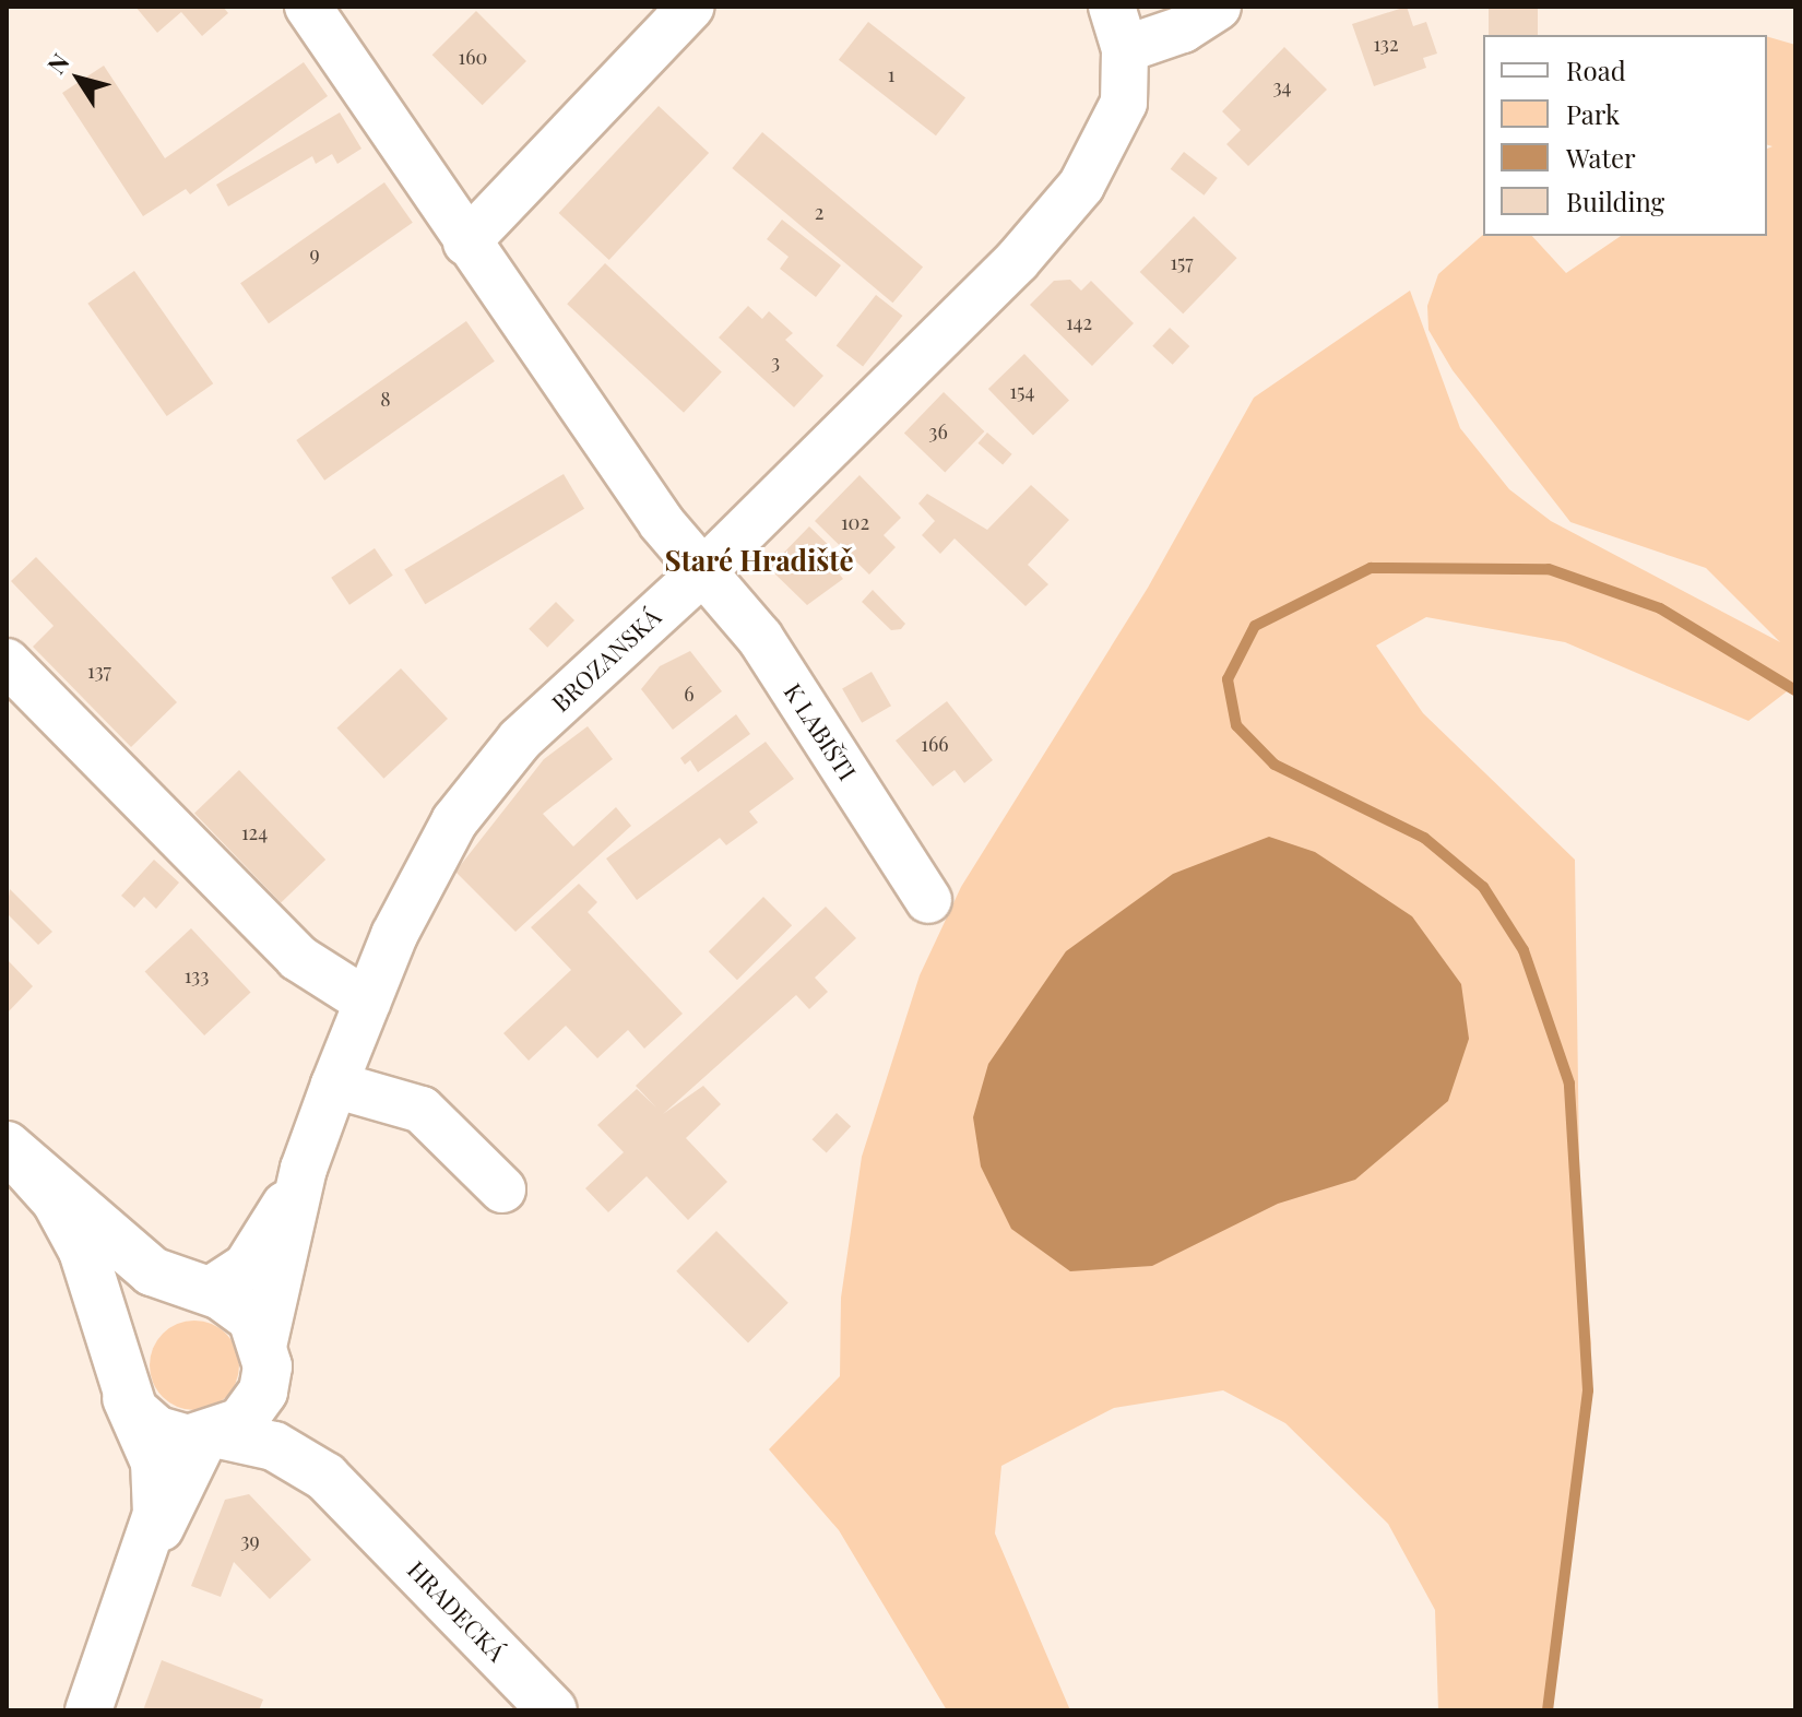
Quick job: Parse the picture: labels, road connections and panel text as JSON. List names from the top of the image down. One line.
{"streets":{"main road":["HRADECKÁ"],"street":["BROZANSKÁ","K LABIŠTI"]},"crossings":[["BROZANSKÁ","K LABIŠTI"],["BROZANSKÁ","HRADECKÁ"]],"districts":["Staré Hradiště"],"house_numbers":["132","160","1","34","2","9","157","142","3","154","8","36","102","137","6","166","124","133","39"],"legend":["Road","Park","Water","Building"],"north":"top left"}
